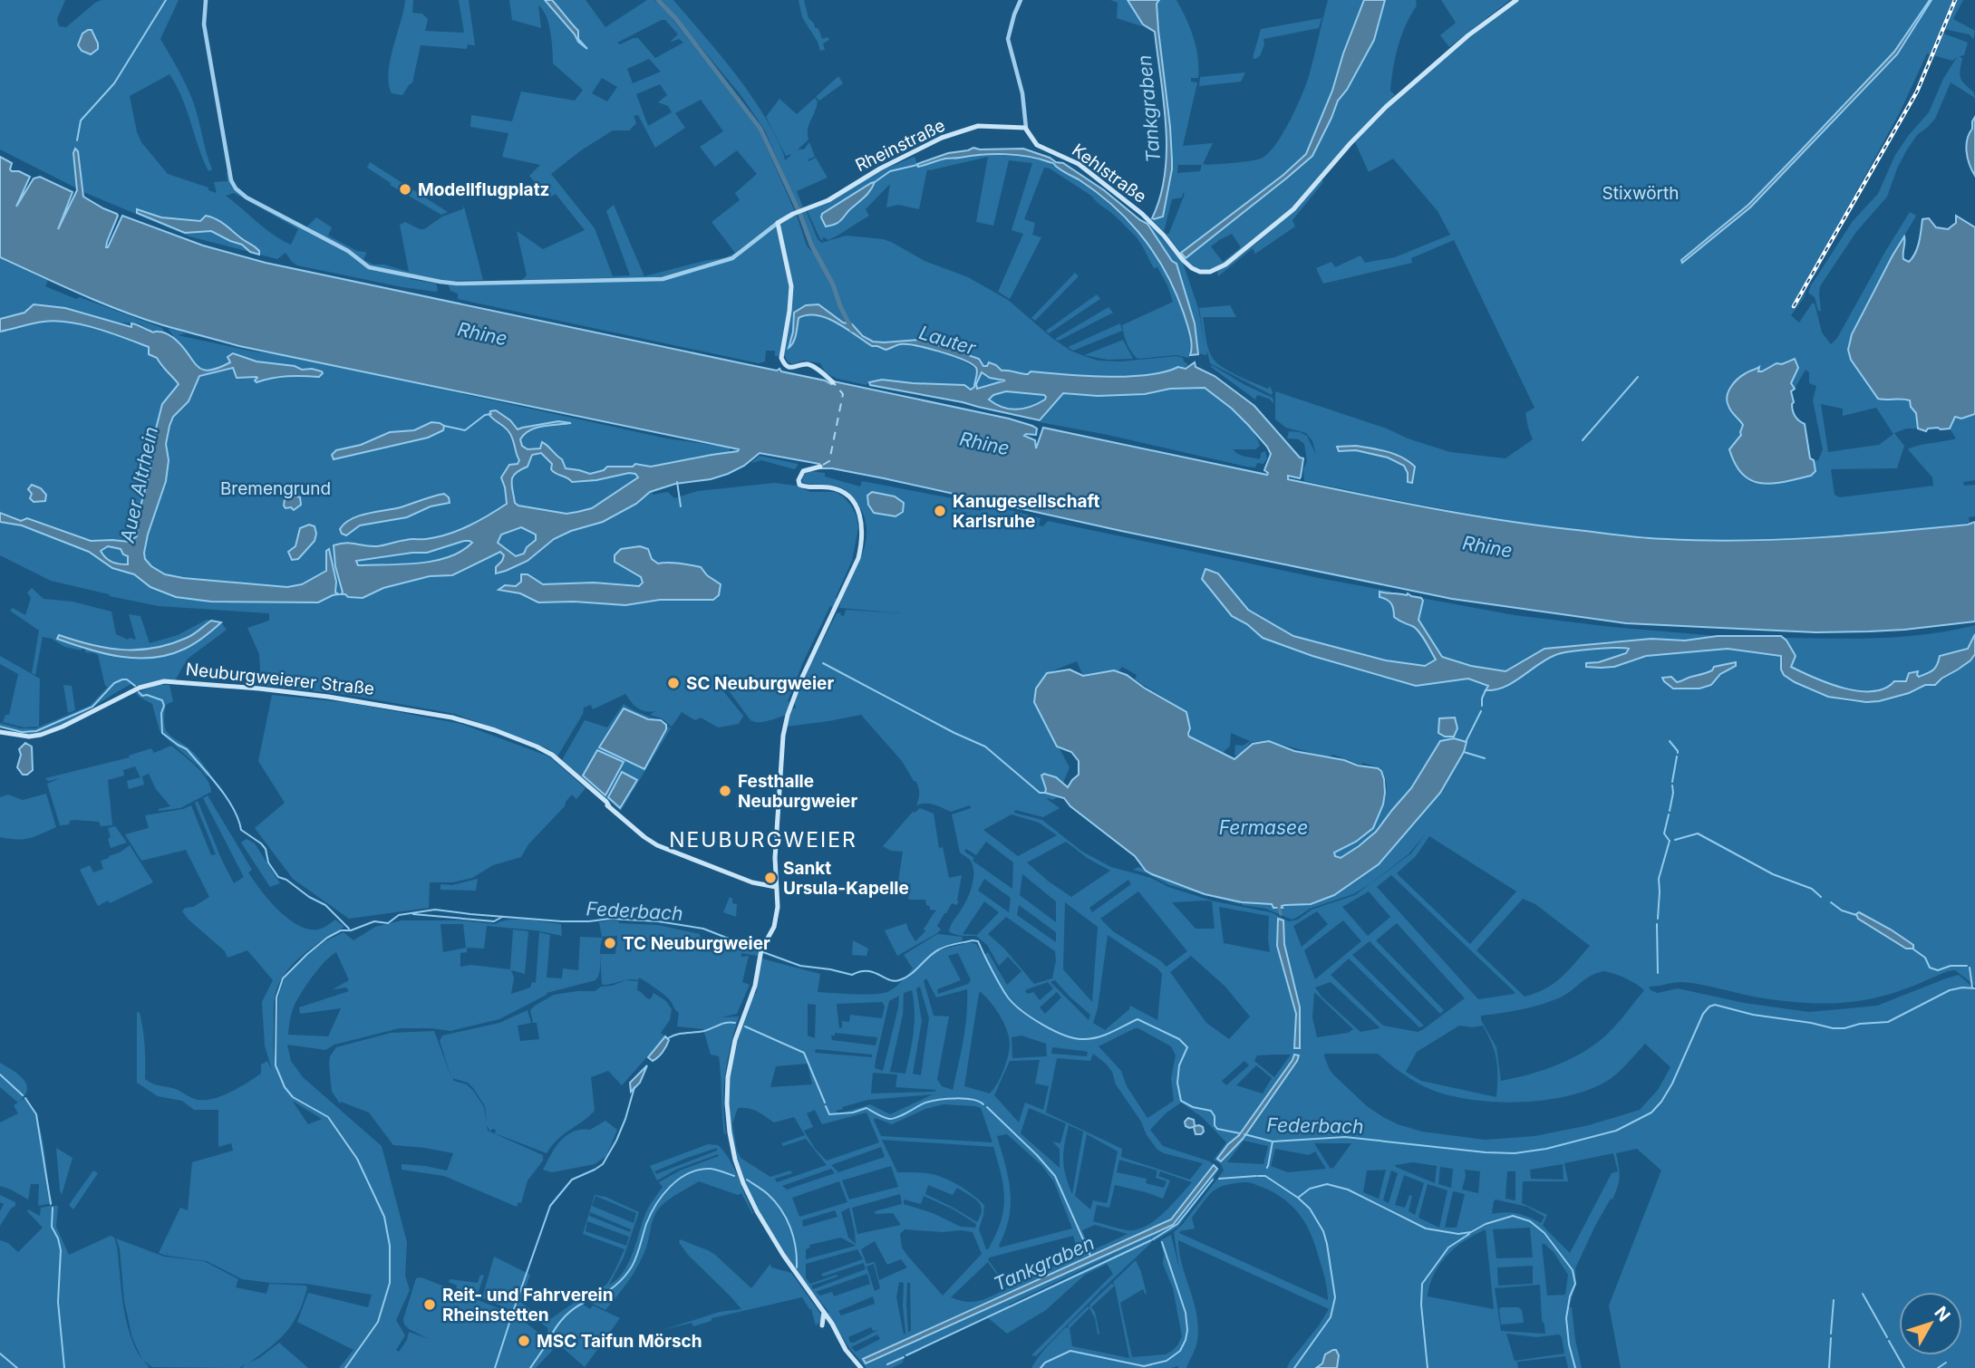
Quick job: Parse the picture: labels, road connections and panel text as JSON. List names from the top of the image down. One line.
{"streets":{"main road":["Rheinstraße","Kehlstraße","Neuburgweierer Straße"]},"crossings":[["Rheinstraße","Kehlstraße"]],"districts":["NEUBURGWEIER"],"water":["Tankgraben","Rhine","Lauter","Auer Altrhein","Fermasee","Federbach"],"parks":["Stixwörth","Bremengrund"],"places":["Modellflugplatz","Kanugesellschaft Karlsruhe","SC Neuburgweier","Festhalle Neuburgweier","Sankt Ursula-Kapelle","TC Neuburgweier","Reit- und Fahrverein Rheinstetten","MSC Taifun Mörsch"],"north":"top right"}
